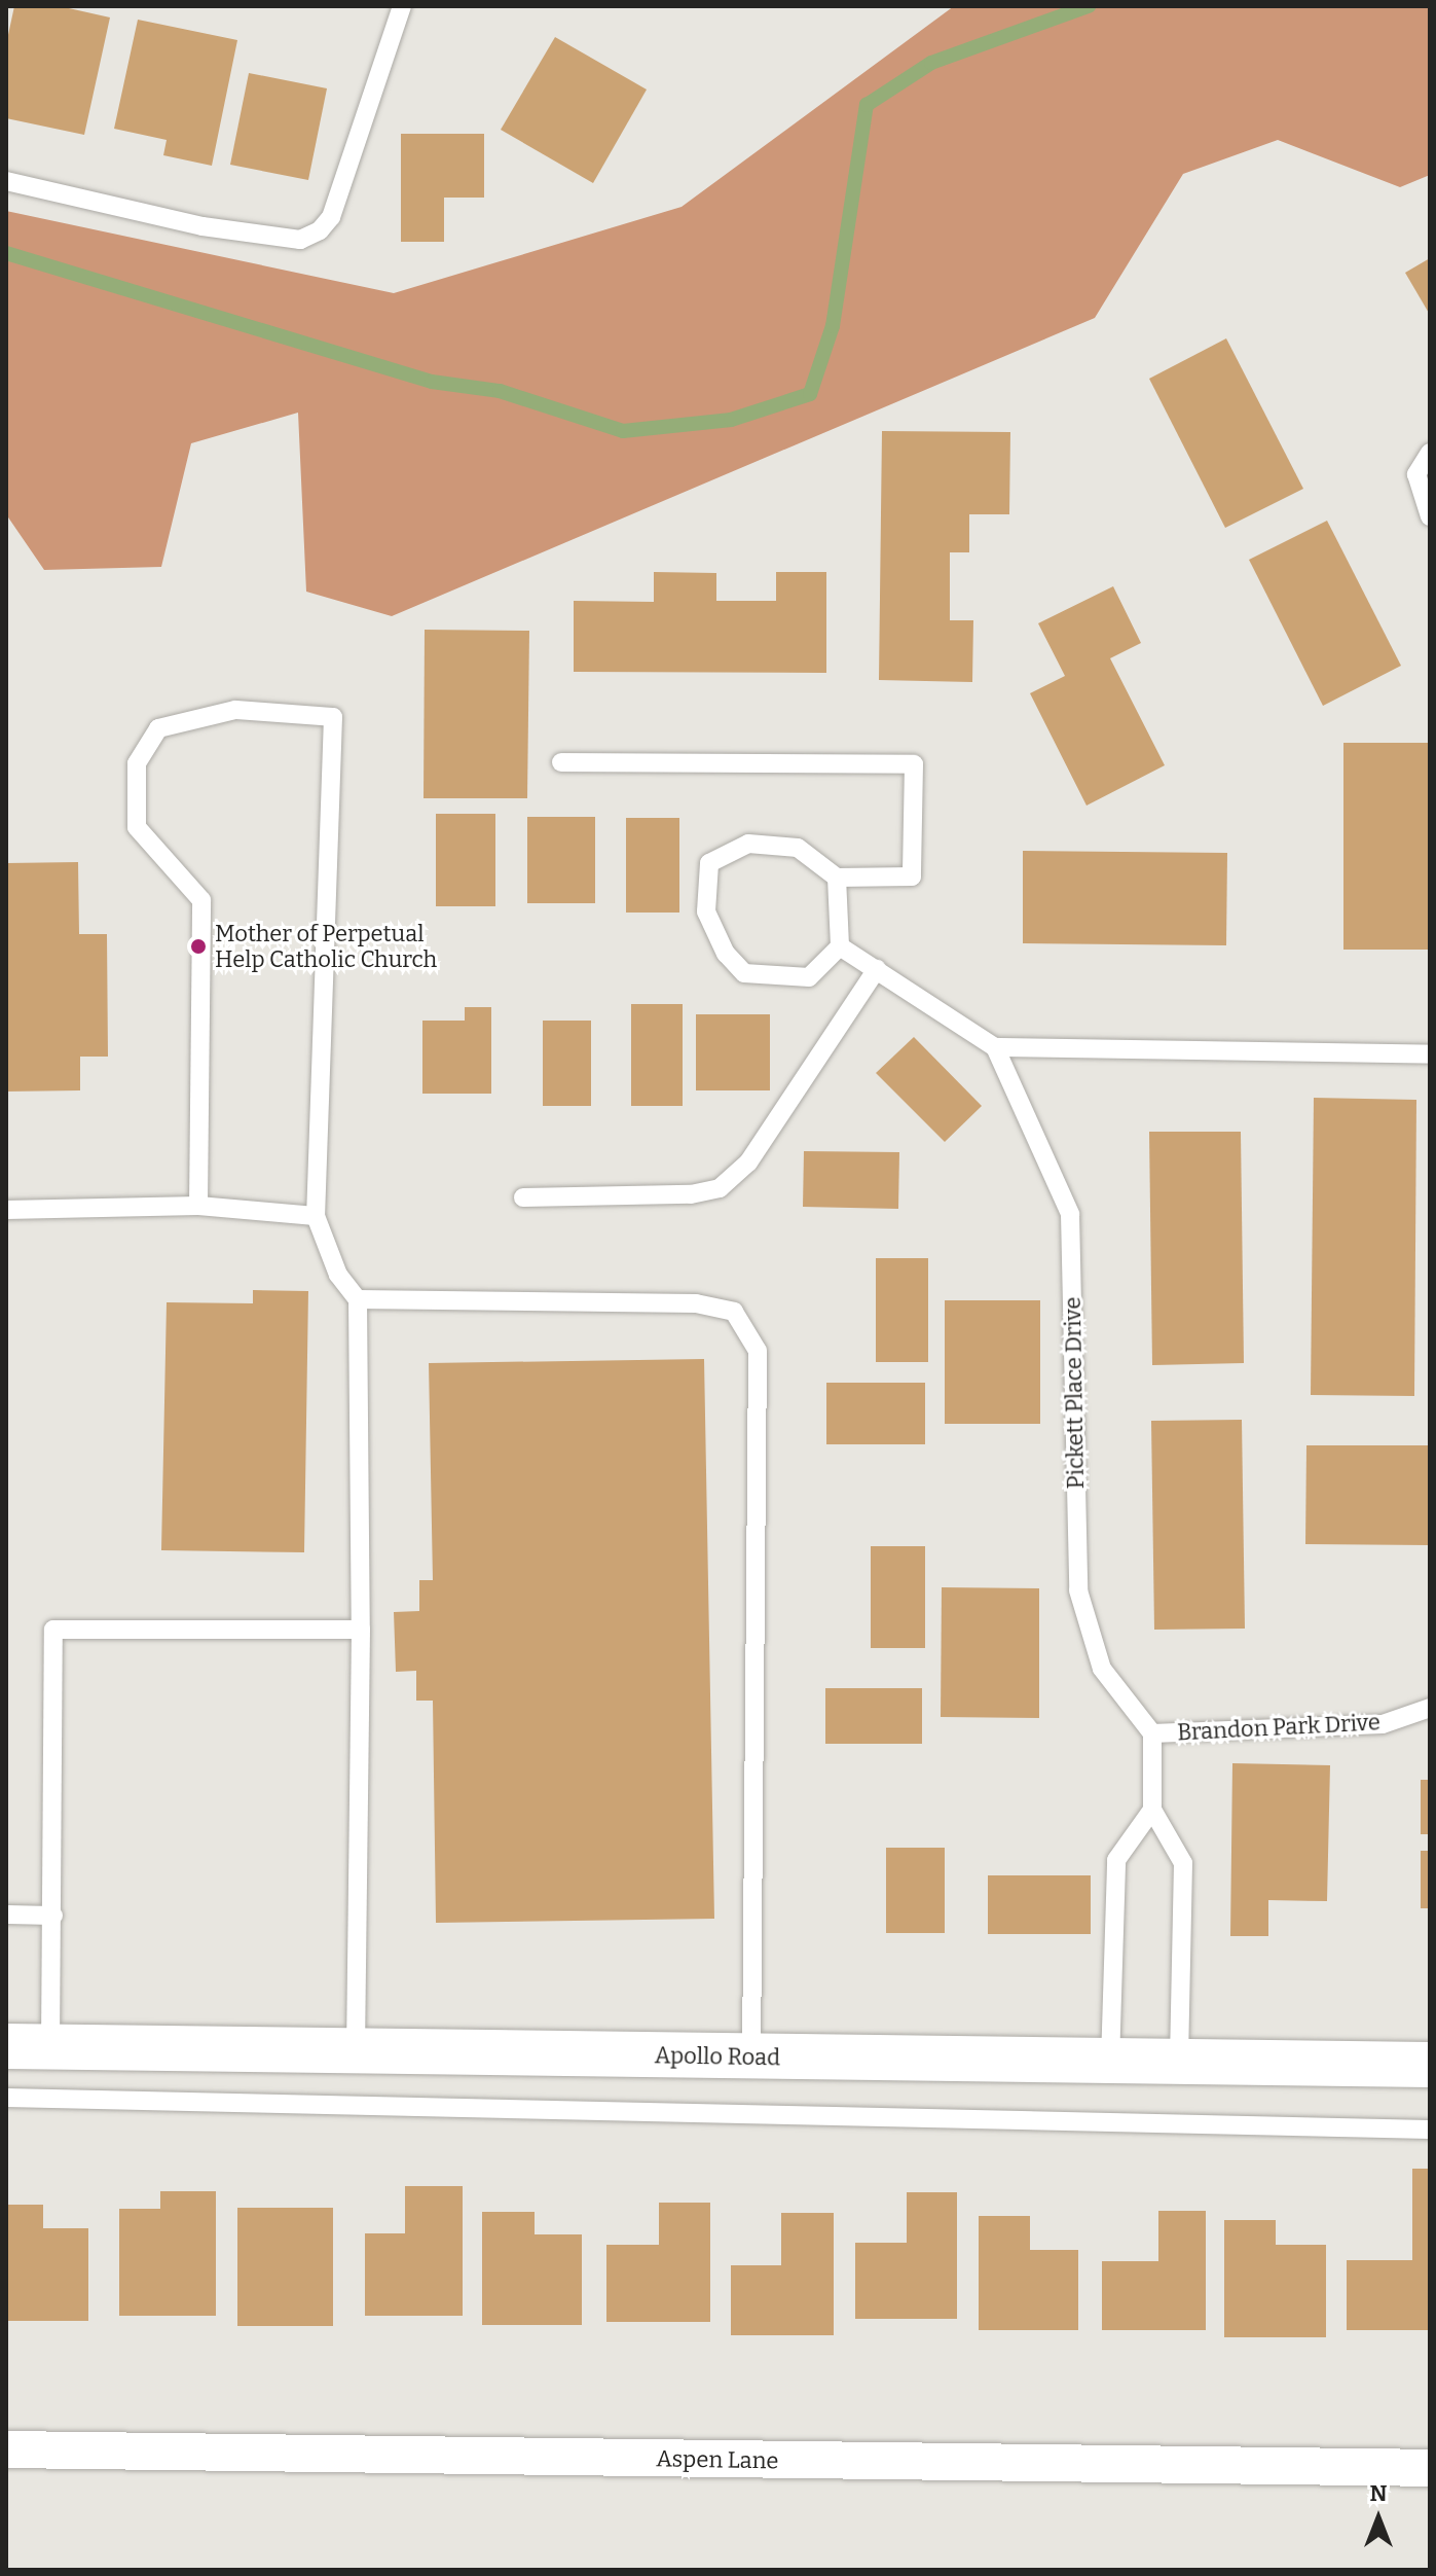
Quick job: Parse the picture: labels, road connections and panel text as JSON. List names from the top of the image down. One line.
{"streets":{"street":["Apollo Road","Aspen Lane"],"lane":["Pickett Place Drive","Brandon Park Drive"]},"crossings":[["Pickett Place Drive","Brandon Park Drive"],["Brandon Park Drive","Apollo Road"]],"places":["Mother of Perpetual Help Catholic Church"],"north":"top"}
